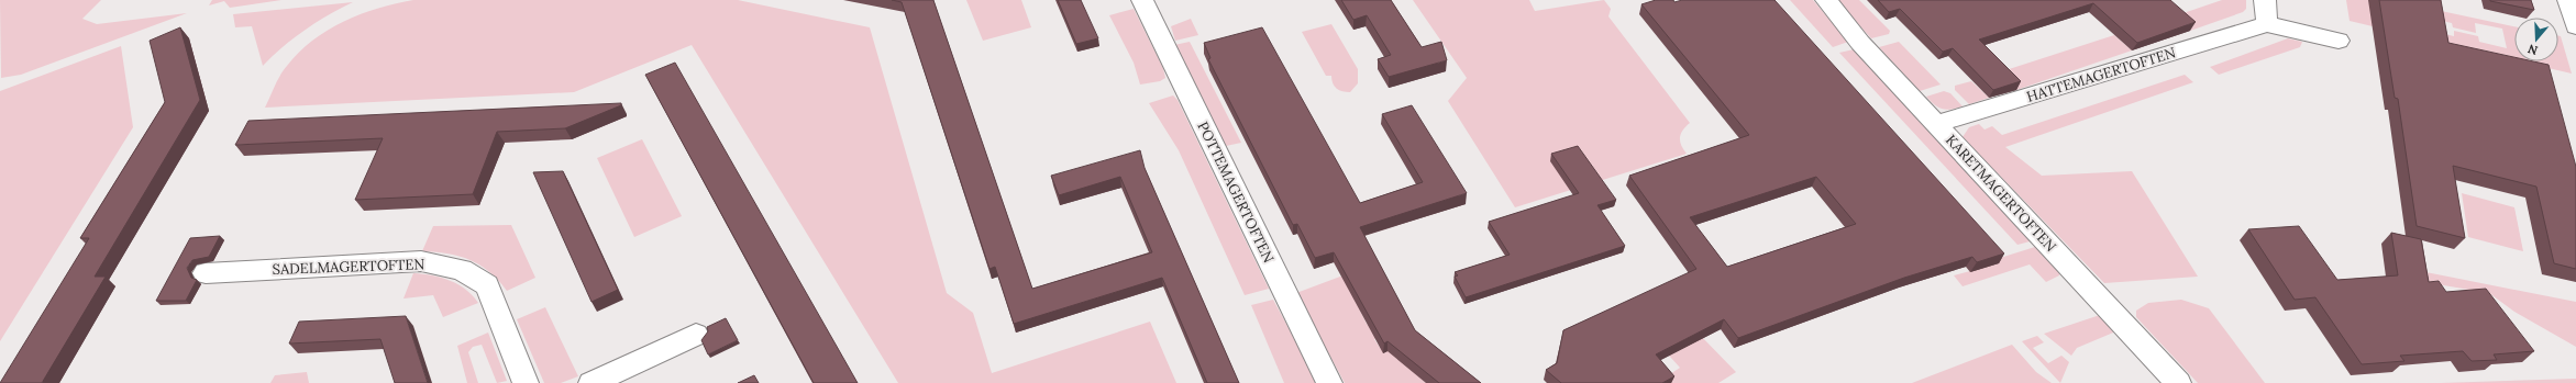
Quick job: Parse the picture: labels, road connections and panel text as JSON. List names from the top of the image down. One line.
{"streets":{"street":["HATTEMAGERTOFTEN","POTTEMAGERTOFTEN","KARETMAGERTOFTEN","SADELMAGERTOFTEN"]},"crossings":[["HATTEMAGERTOFTEN","KARETMAGERTOFTEN"]],"north":"bottom"}
